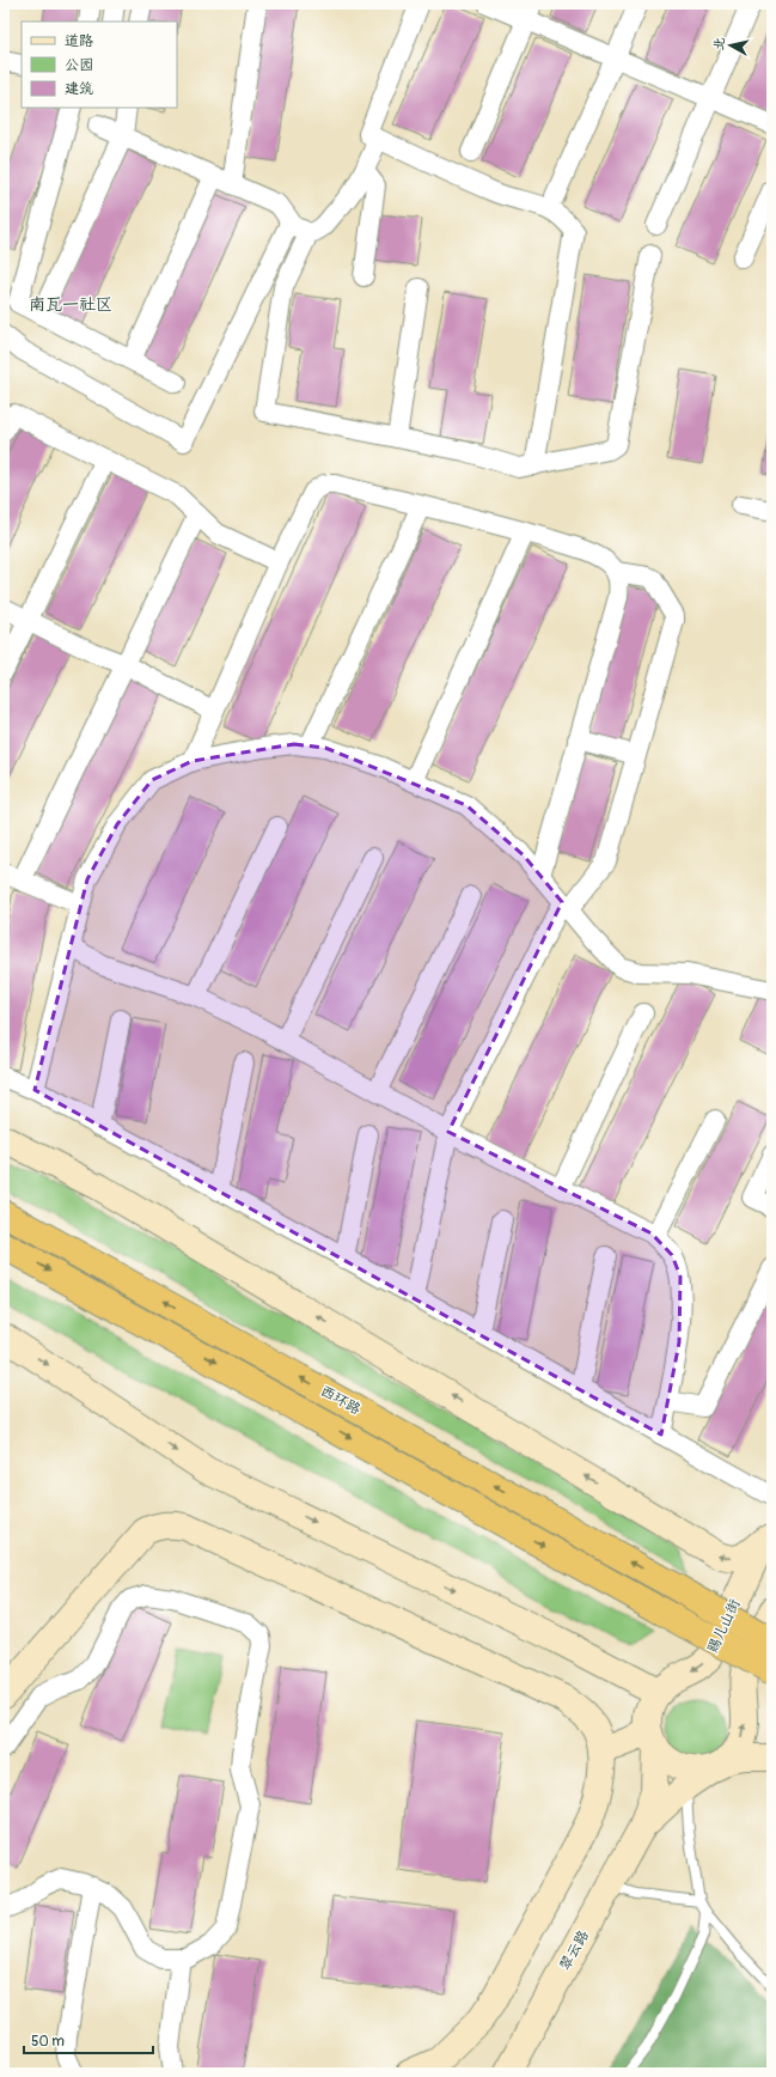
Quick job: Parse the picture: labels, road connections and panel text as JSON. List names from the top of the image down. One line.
{"streets":{"highway":["西环路"],"main road":["赐儿山街","翠云路"]},"crossings":[["赐儿山街","翠云路"]],"districts":["南瓦一社区"],"legend":["道路","公园","建筑"],"scale_bar":"50 m","north":"left"}
